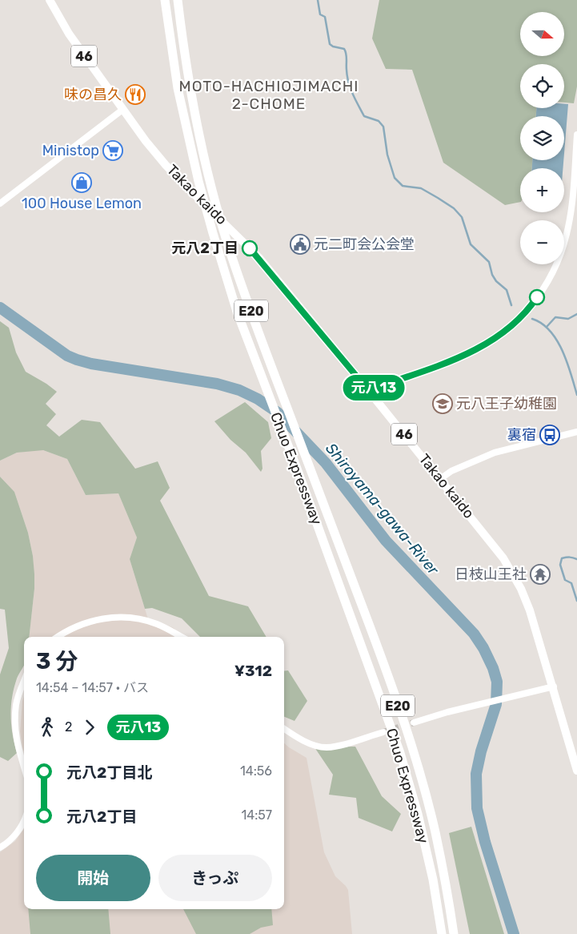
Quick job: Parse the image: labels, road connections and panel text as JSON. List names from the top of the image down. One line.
{"streets":{"highway":["E20","Chuo Expressway"],"main road":["46","Takao kaido"]},"districts":["MOTO-HACHIOJIMACHI 2-CHOME"],"water":["Shiroyama-gawa-River"],"places":{"restaurant":["味の昌久"],"supermarket":["Ministop"],"shop":["100 House Lemon"],"public building":["元二町会公会堂"],"other":["元八2丁目"],"school or university":["元八王子幼稚園"],"bus stop":["裏宿"],"temple":["日枝山王社"]},"lines":["bus line 元八13"],"north":"right","page":{"on_map":"元八13","map_buttons":["+","−"],"heading":["3 分","14:54 – 14:57 · バス","¥312"],"legs":["2","元八13"],"list":[{"name":"元八2丁目北","value":"14:56"},{"name":"元八2丁目","value":"14:57"}],"buttons":["開始","きっぷ"]}}
